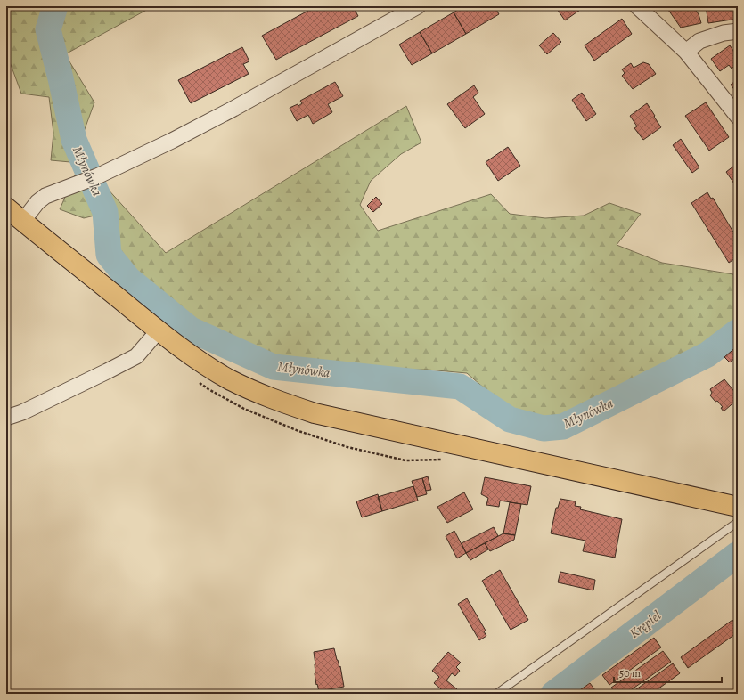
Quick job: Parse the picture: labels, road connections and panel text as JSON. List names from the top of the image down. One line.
{"water":["Młynówka","Krępiel"],"scale_bar":"50 m"}
